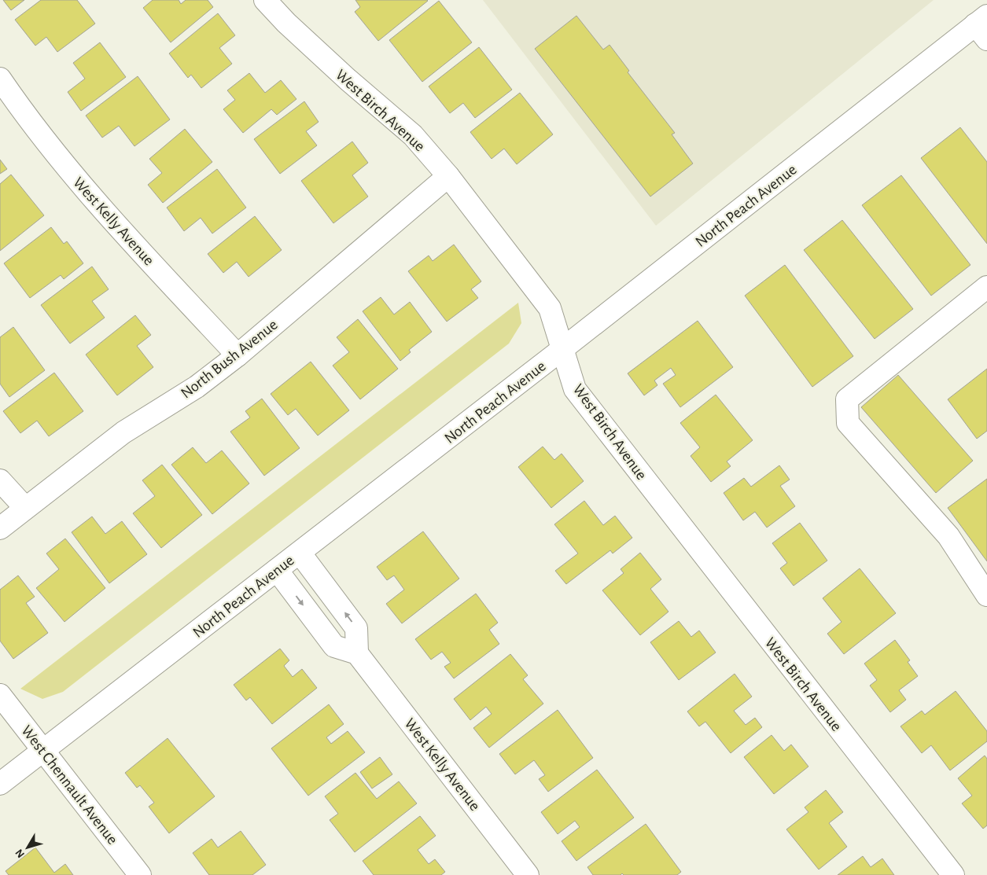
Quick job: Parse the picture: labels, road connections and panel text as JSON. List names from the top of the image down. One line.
{"streets":{"street":["West Birch Avenue","North Peach Avenue","West Kelly Avenue","North Bush Avenue","West Chennault Avenue"]},"crossings":[["West Birch Avenue","North Peach Avenue"],["West Birch Avenue","North Bush Avenue"],["North Peach Avenue","West Chennault Avenue"],["West Kelly Avenue","North Bush Avenue"]],"north":"bottom left"}
